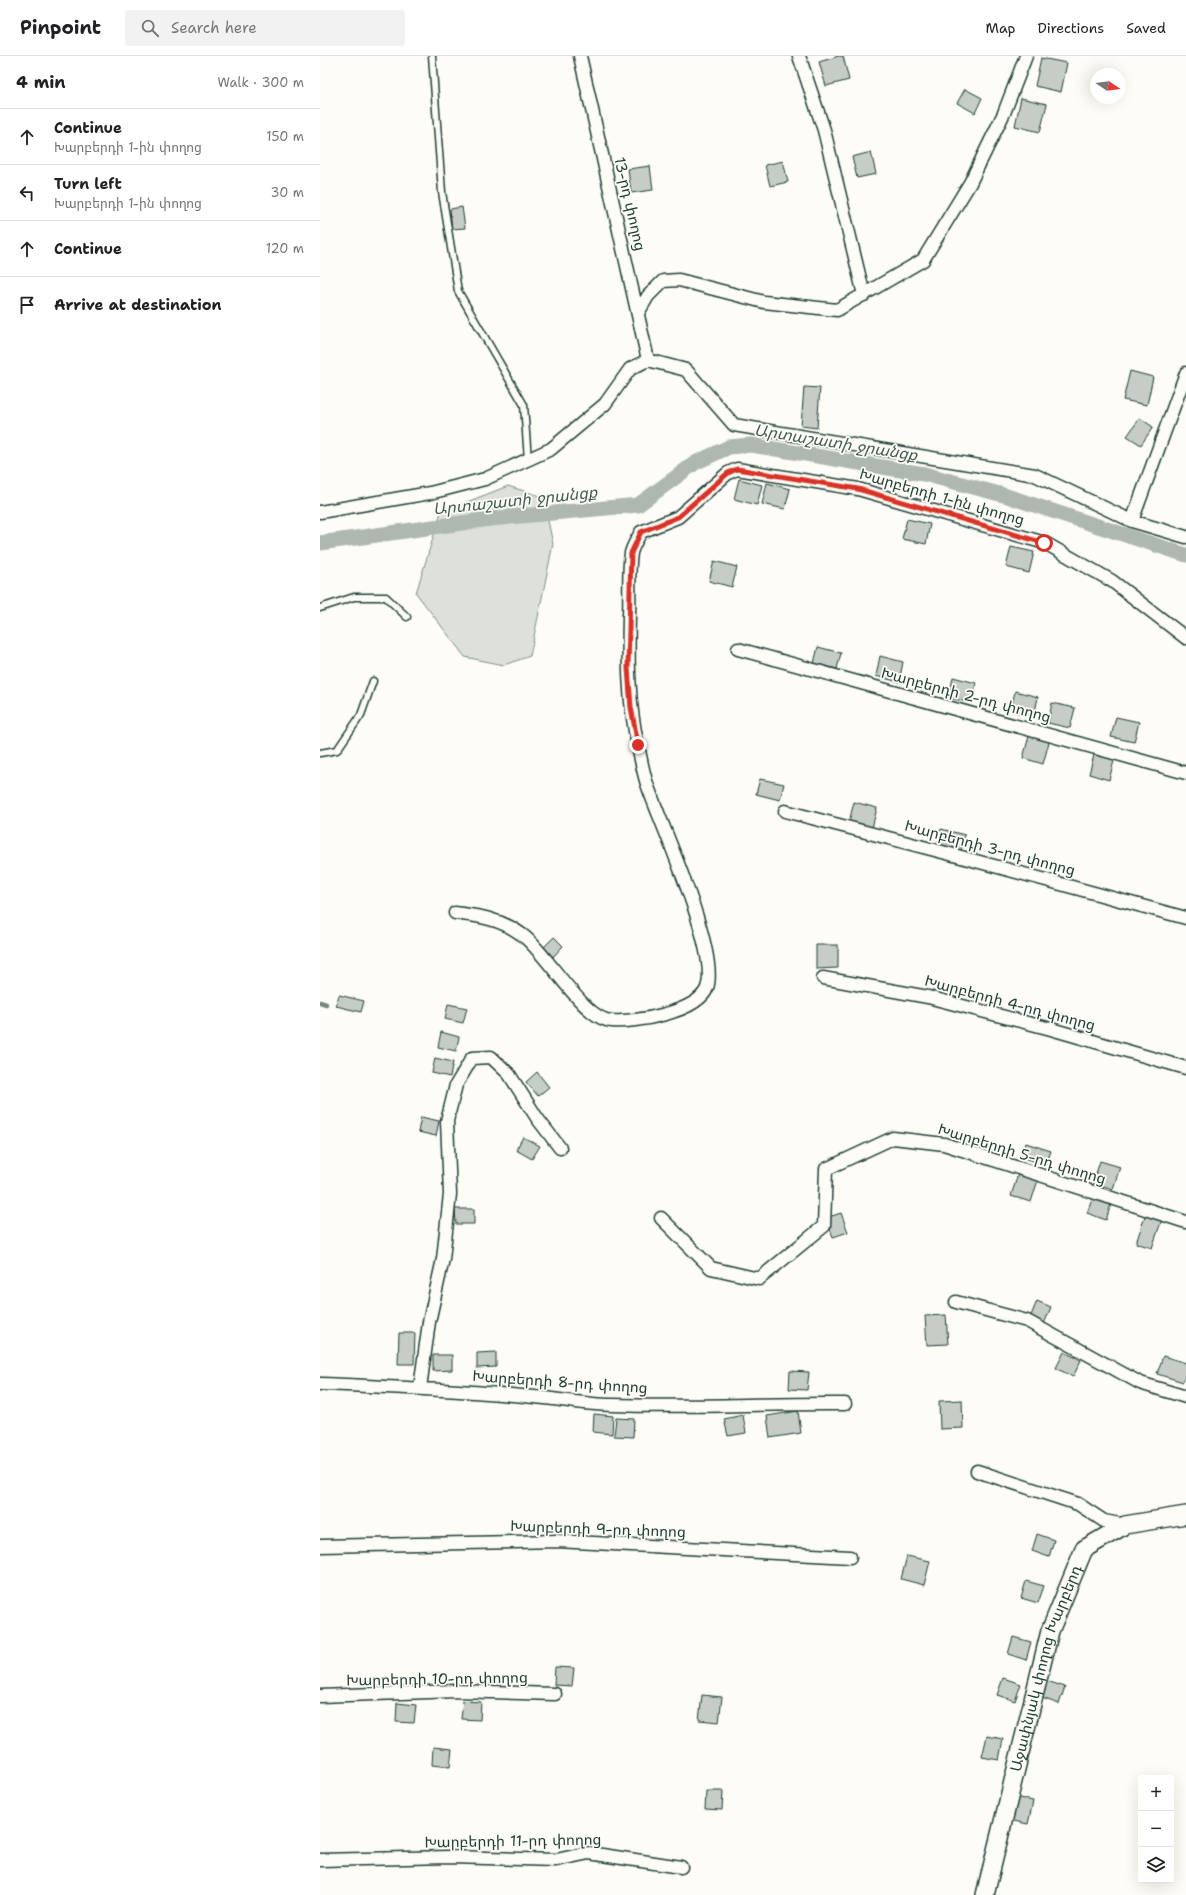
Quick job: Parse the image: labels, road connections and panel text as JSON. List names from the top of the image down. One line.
{"streets":{"street":["13-րդ փողոց","Խարբերդի 1-ին փողոց","Խարբերդի 2-րդ փողոց","Խարբերդի 3-րդ փողոց","Խարբերդի 4-րդ փողոց","Խարբերդի 5-րդ փողոց","Խարբերդի 8-րդ փողոց","Խարբերդի 9-րդ փողոց","Աջափնյակ փողոց Խարբերդ","Խարբերդի 10-րդ փողոց","Խարբերդի 11-րդ փողոց"]},"water":["Արտաշատի ջրանցք"],"north":"right","page":{"header":"Pinpoint","search":"Search here","nav":["Map","Directions","Saved"],"heading":["4 min","Walk · 300 m"],"list":[["Continue","Խարբերդի 1-ին փողոց","150 m"],["Turn left","Խարբերդի 1-ին փողոց","30 m"],["Continue","120 m"],"Arrive at destination"],"map_buttons":["+","−"]}}
